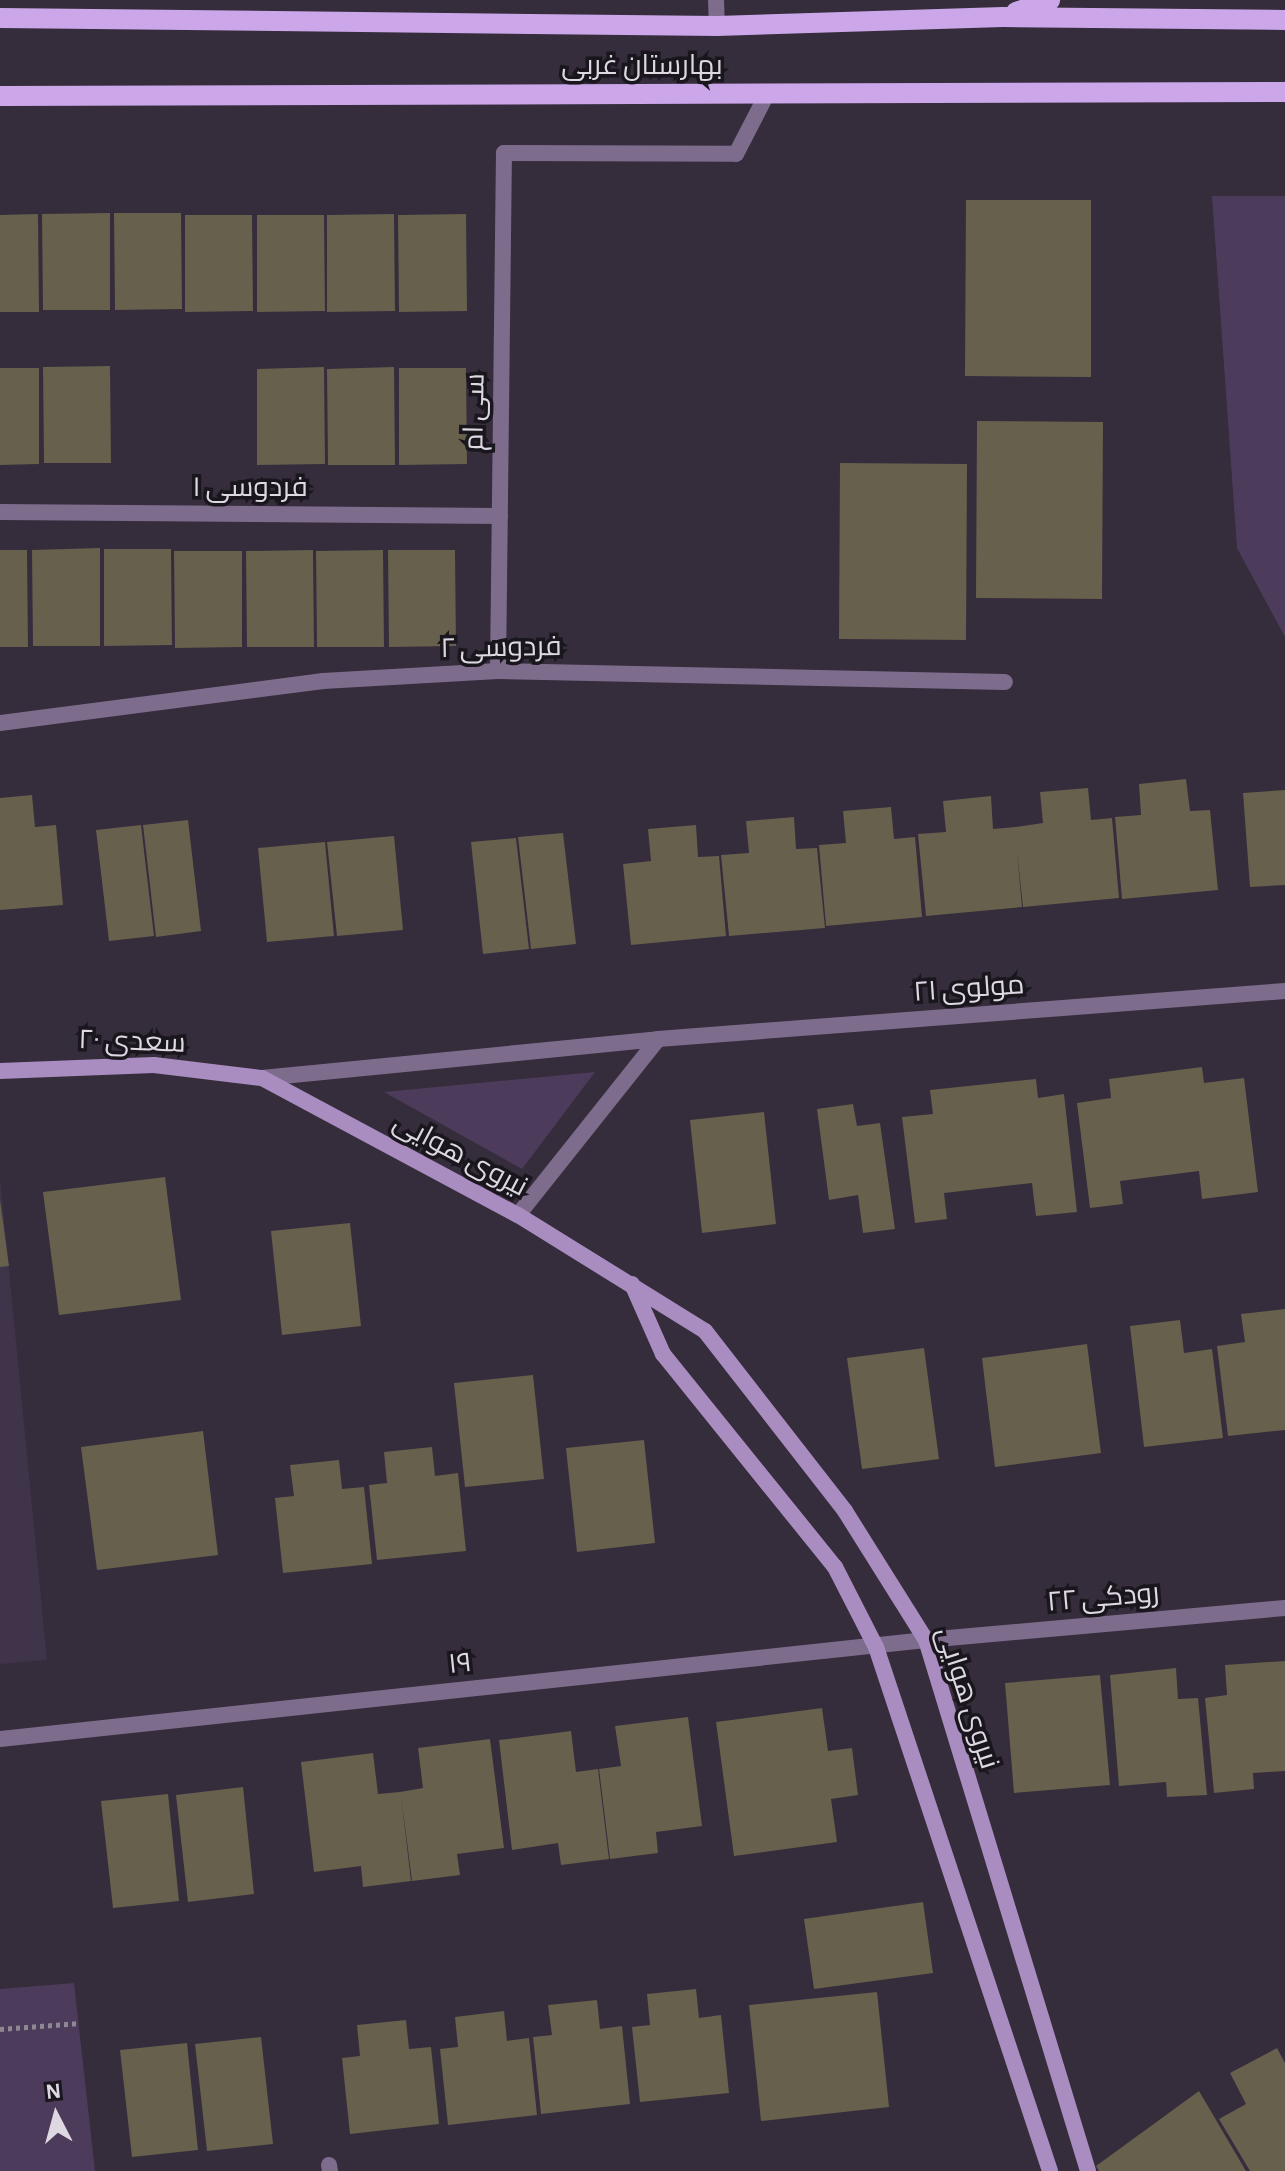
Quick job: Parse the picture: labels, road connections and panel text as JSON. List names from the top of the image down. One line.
{"streets":{"main road":["بهارستان غربی"],"street":["سی ام","فردوسی ۱","فردوسی ۲","مولوی ۲۱","سعدی ۲۰","نیروی هوایی","رودکی ۲۲","۱۹"]},"crossings":[["بهارستان غربی","سی ام"],["سی ام","فردوسی ۱"],["سی ام","فردوسی ۲"],["مولوی ۲۱","سعدی ۲۰"],["مولوی ۲۱","نیروی هوایی"],["سعدی ۲۰","نیروی هوایی"],["نیروی هوایی","رودکی ۲۲"],["نیروی هوایی","۱۹"],["رودکی ۲۲","۱۹"]],"north":"top"}
